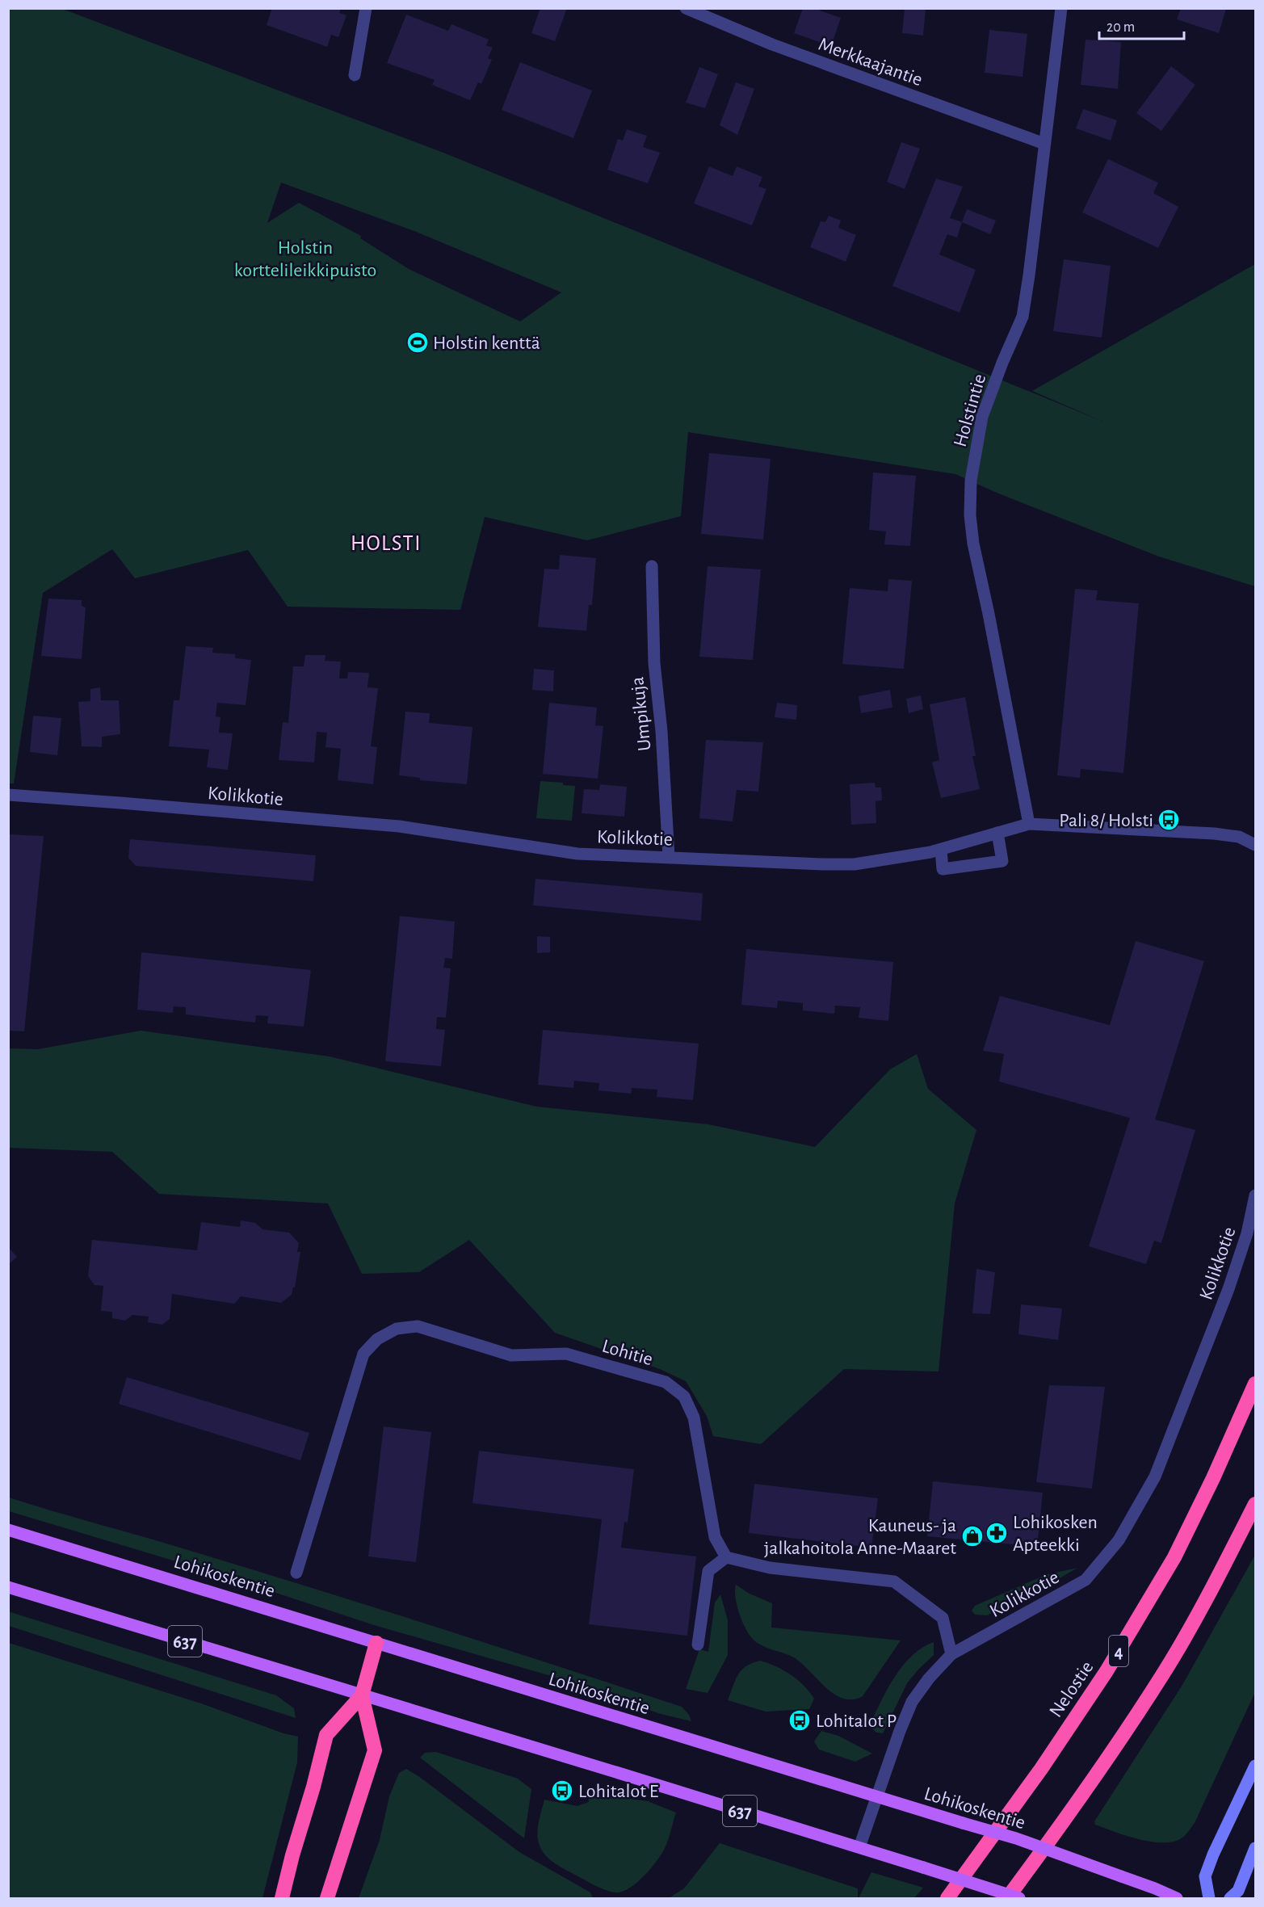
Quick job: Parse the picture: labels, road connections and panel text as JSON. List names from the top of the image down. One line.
{"streets":{"highway":["4","Nelostie"],"main road":["Lohikoskentie","637"],"street":["Merkkaajantie","Holstintie","Umpikuja","Kolikkotie","Lohitie"]},"crossings":[["Merkkaajantie","Holstintie"],["Holstintie","Kolikkotie"],["Umpikuja","Kolikkotie"],["Kolikkotie","Lohikoskentie"],["Kolikkotie","637"]],"districts":["HOLSTI"],"parks":["Holstin korttelileikkipuisto"],"places":{"sports":["Holstin kenttä"],"bus stop":["Pali 8/ Holsti","Lohitalot P","Lohitalot E"],"pharmacy":["Lohikosken Apteekki"],"shop":["Kauneus- ja jalkahoitola Anne-Maaret"]},"scale_bar":"20 m"}
